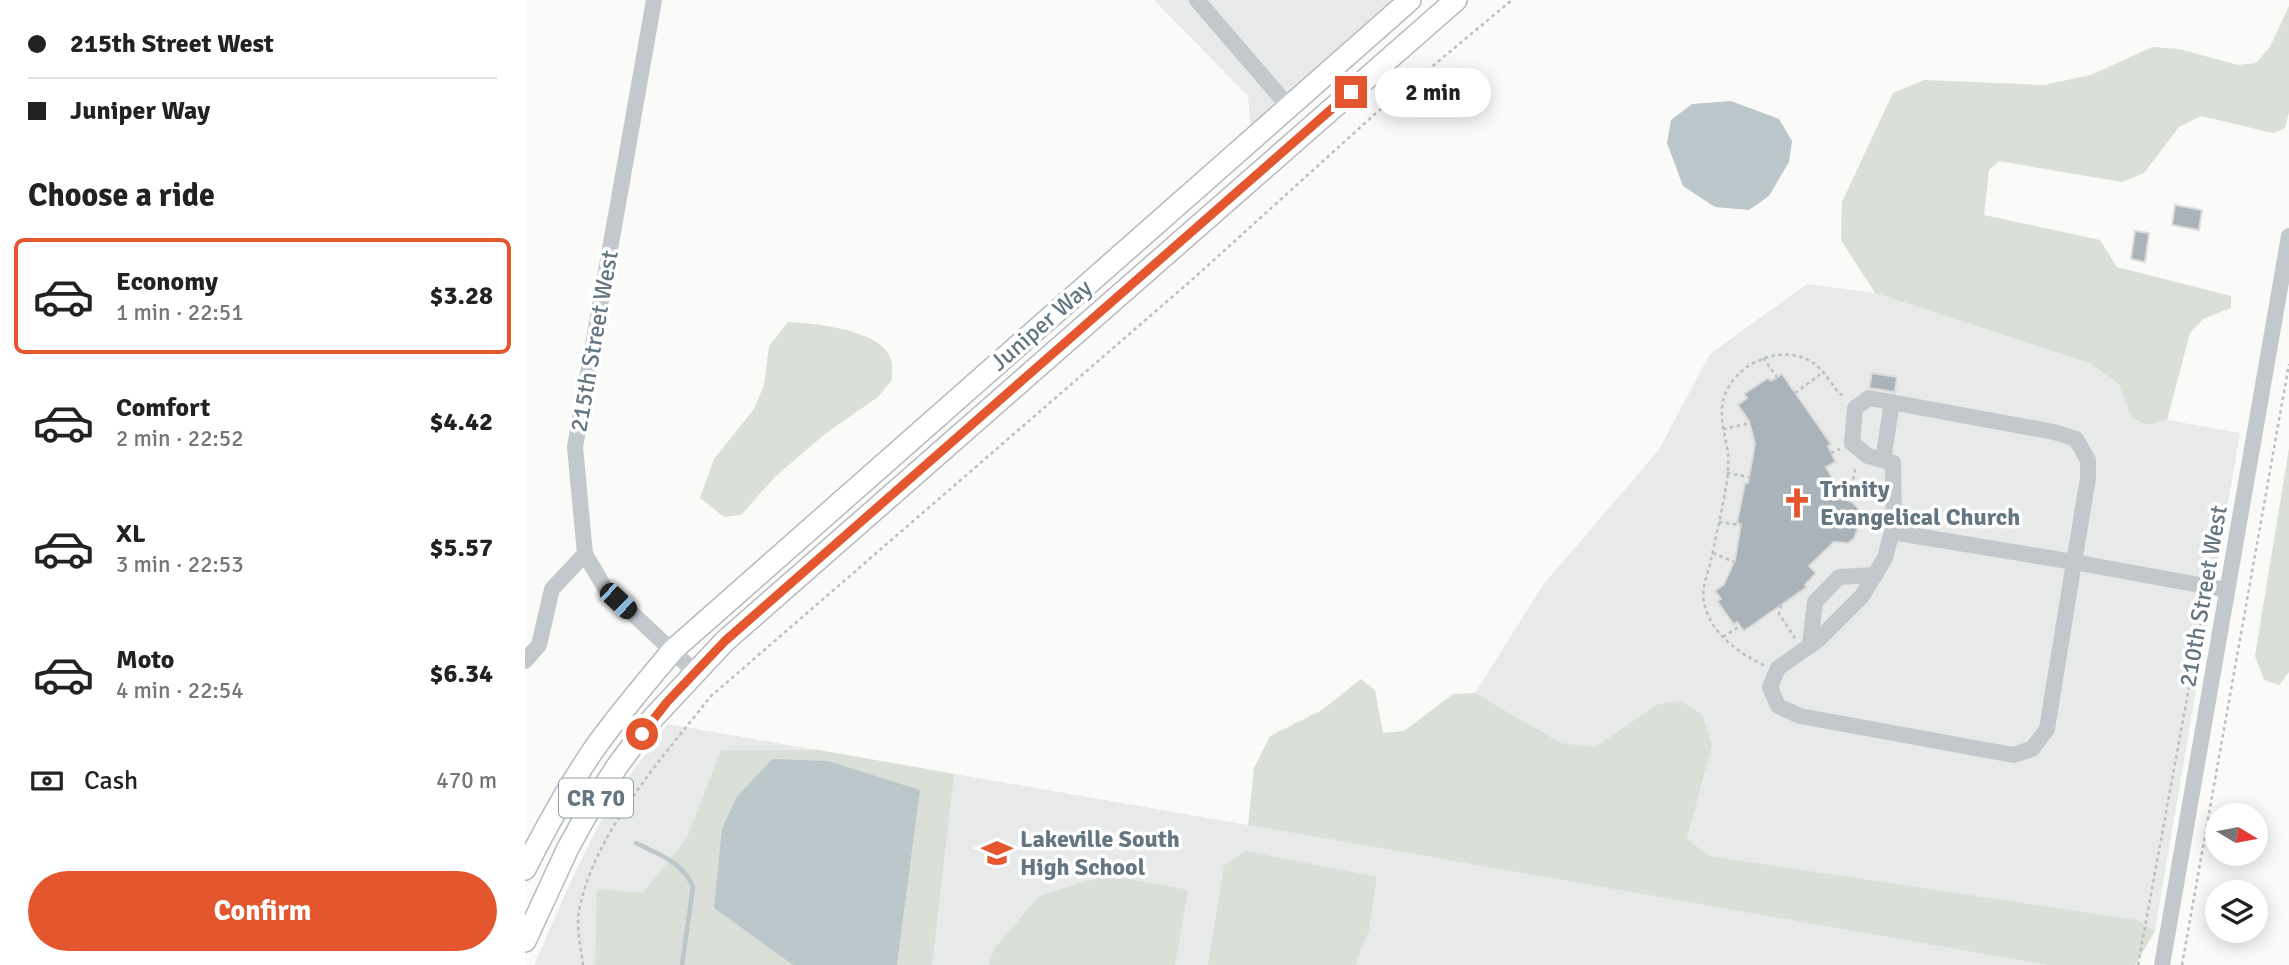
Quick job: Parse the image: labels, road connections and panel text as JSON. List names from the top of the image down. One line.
{"streets":{"main road":["Juniper Way","CR 70"],"street":["215th Street West","210th Street West"]},"crossings":[["Juniper Way","215th Street West"],["Juniper Way","CR 70"],["215th Street West","CR 70"]],"places":{"church":["Trinity Evangelical Church"],"school or university":["Lakeville South High School"]},"north":"right","page":{"banner":["215th Street West","Juniper Way"],"bubble":"2 min","heading":"Choose a ride","list":[{"name":"Economy","note":"1 min · 22:51","value":"$3.28"},{"name":"Comfort","note":"2 min · 22:52","value":"$4.42"},{"name":"XL","note":"3 min · 22:53","value":"$5.57"},{"name":"Moto","note":"4 min · 22:54","value":"$6.34"}],"pay":["Cash","470 m"],"buttons":"Confirm"}}
